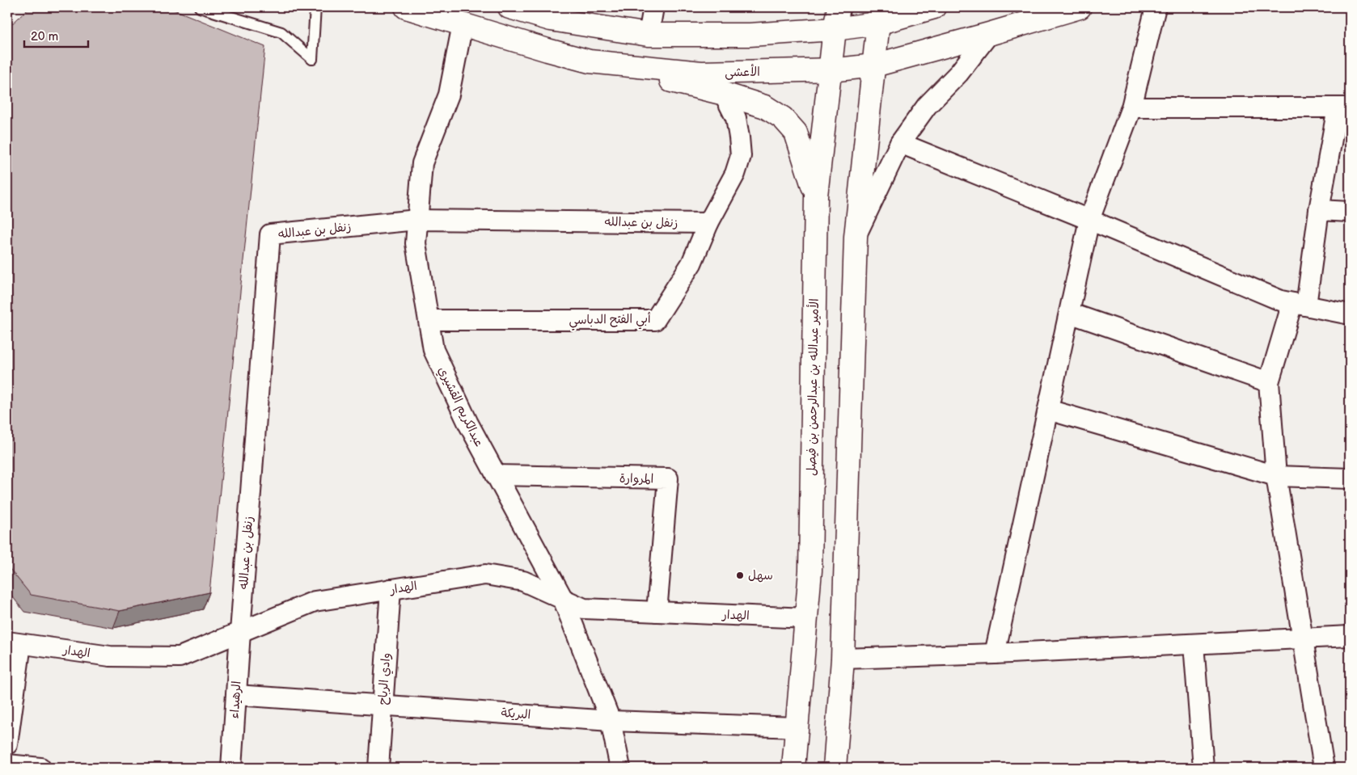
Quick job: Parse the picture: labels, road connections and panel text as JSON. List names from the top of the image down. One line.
{"streets":{"main road":["الأعشى","الأمير عبدالله بن عبدالرحمن بن فيصل"],"street":["زنفل بن عبدالله","أبي الفتح الدباسي","عبدالكريم القشيري","المروارة","الهدار","وادي الرباح","الرهيداء","البريكة"]},"crossings":[["الأعشى","أبي الفتح الدباسي"],["الأعشى","الأمير عبدالله بن عبدالرحمن بن فيصل"],["الأعشى","عبدالكريم القشيري"],["زنفل بن عبدالله","أبي الفتح الدباسي"],["زنفل بن عبدالله","عبدالكريم القشيري"],["زنفل بن عبدالله","الهدار"],["زنفل بن عبدالله","الرهيداء"],["أبي الفتح الدباسي","عبدالكريم القشيري"],["الأمير عبدالله بن عبدالرحمن بن فيصل","الهدار"],["الأمير عبدالله بن عبدالرحمن بن فيصل","البريكة"],["عبدالكريم القشيري","المروارة"],["عبدالكريم القشيري","الهدار"],["عبدالكريم القشيري","البريكة"],["المروارة","الهدار"],["الهدار","وادي الرباح"],["الهدار","الرهيداء"],["وادي الرباح","البريكة"],["الرهيداء","البريكة"]],"places":["سهل"],"scale_bar":"20 m"}
